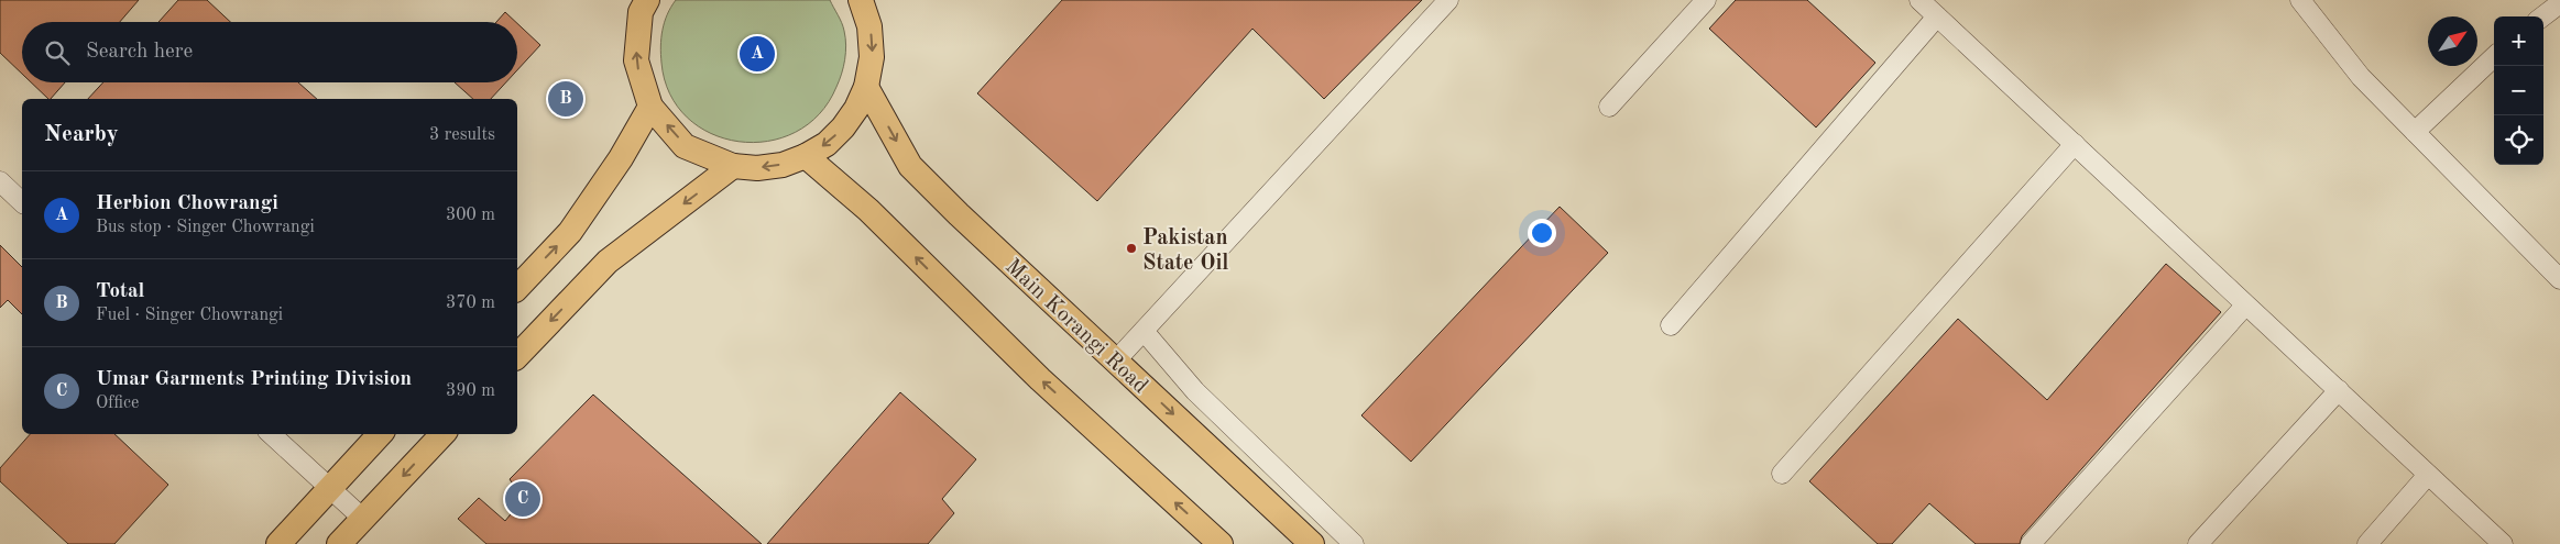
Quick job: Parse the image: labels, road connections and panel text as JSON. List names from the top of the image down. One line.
{"streets":{"main road":["Main Korangi Road"]},"places":["Pakistan State Oil"],"north":"top right","page":{"map_buttons":["+","−"],"search":"Search here","pins":["A","B","C"],"heading":["Nearby","3 results"],"list":[{"mark":"A","name":"Herbion Chowrangi","note":"Bus stop · Singer Chowrangi","value":"300 m"},{"mark":"B","name":"Total","note":"Fuel · Singer Chowrangi","value":"370 m"},{"mark":"C","name":"Umar Garments Printing Division","note":"Office","value":"390 m"}]}}
